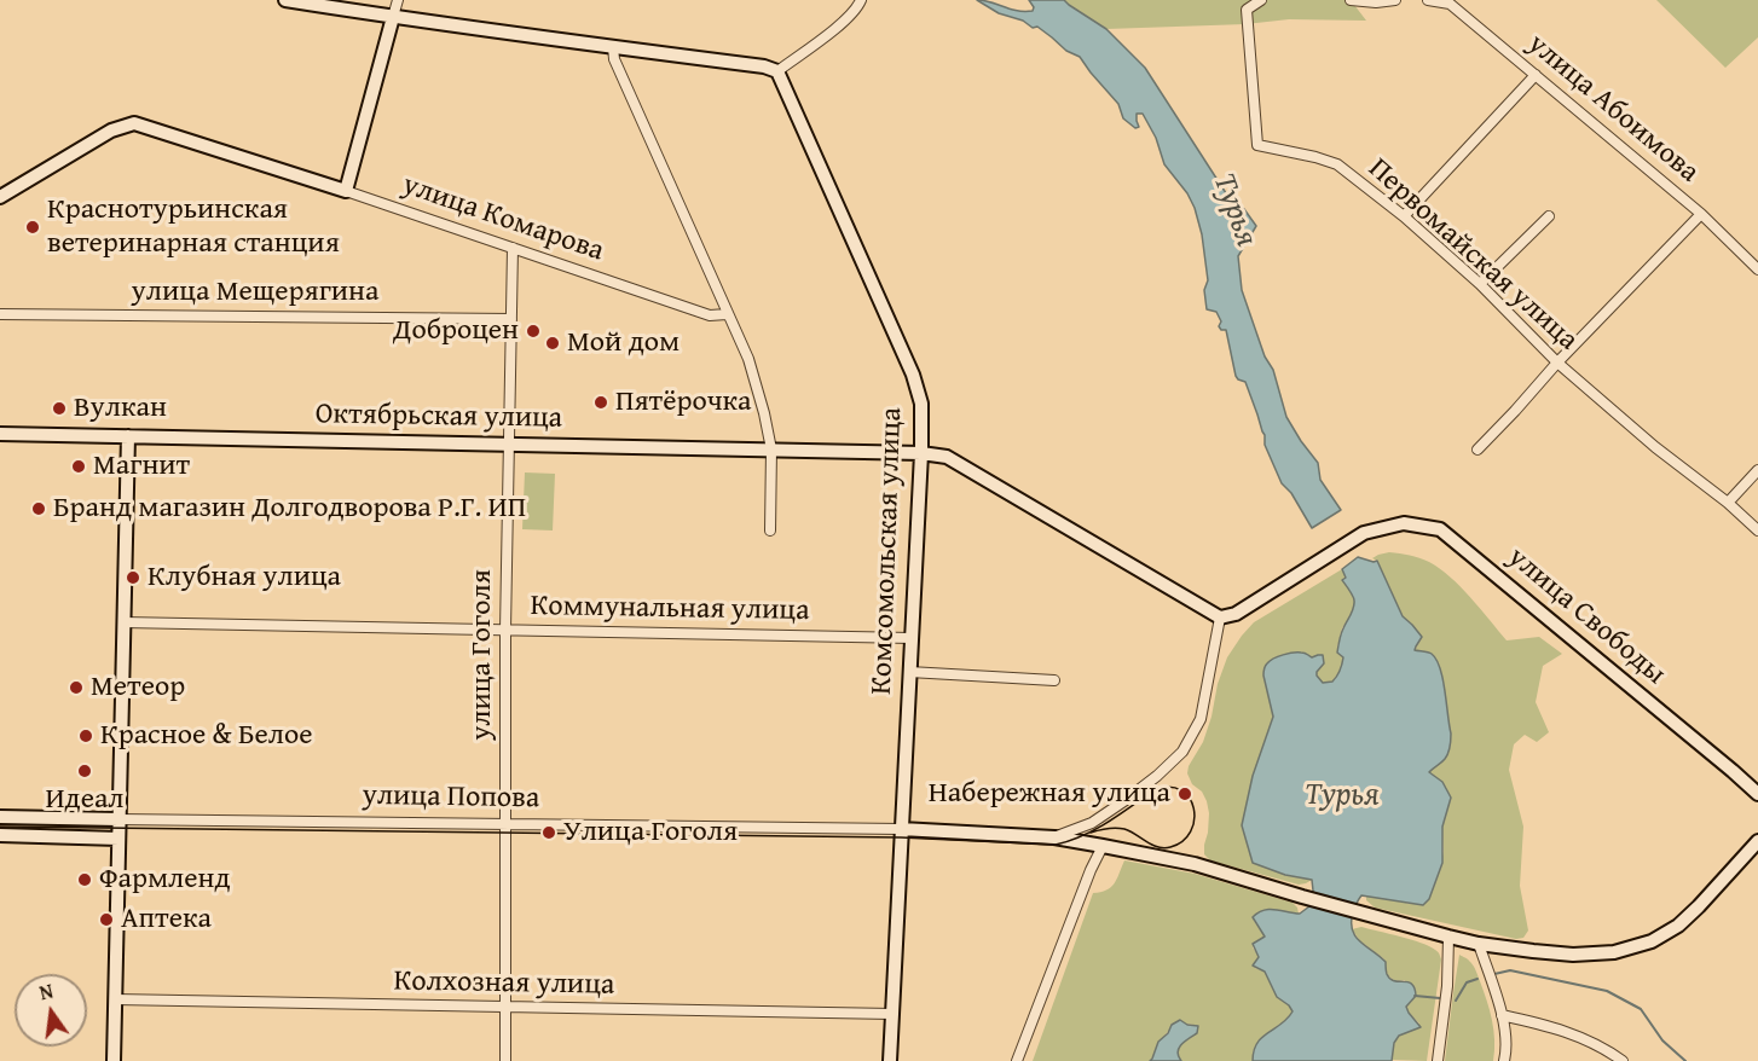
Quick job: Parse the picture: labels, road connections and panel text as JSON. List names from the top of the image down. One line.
{"streets":{"main road":["улица Комарова","Октябрьская улица","Комсомольская улица","улица Свободы","улица Попова"],"street":["улица Абоимова","Первомайская улица","улица Мещерягина","Коммунальная улица","улица Гоголя","Колхозная улица"]},"crossings":[["улица Комарова","улица Гоголя"],["улица Мещерягина","улица Гоголя"],["Октябрьская улица","Комсомольская улица"],["Октябрьская улица","улица Свободы"],["Октябрьская улица","улица Гоголя"],["Комсомольская улица","Коммунальная улица"],["Комсомольская улица","улица Попова"],["Комсомольская улица","Колхозная улица"],["Коммунальная улица","улица Гоголя"],["улица Гоголя","улица Попова"],["улица Гоголя","Колхозная улица"]],"water":["Турья"],"places":["Краснотурьинская ветеринарная станция","Доброцен","Мой дом","Пятёрочка","Вулкан","Магнит","Бранд магазин Долгодворова Р.Г. ИП","Клубная улица","Метеор","Красное & Белое","Идеал","Набережная улица","Улица Гоголя","Фармленд","Аптека"],"north":"top"}
